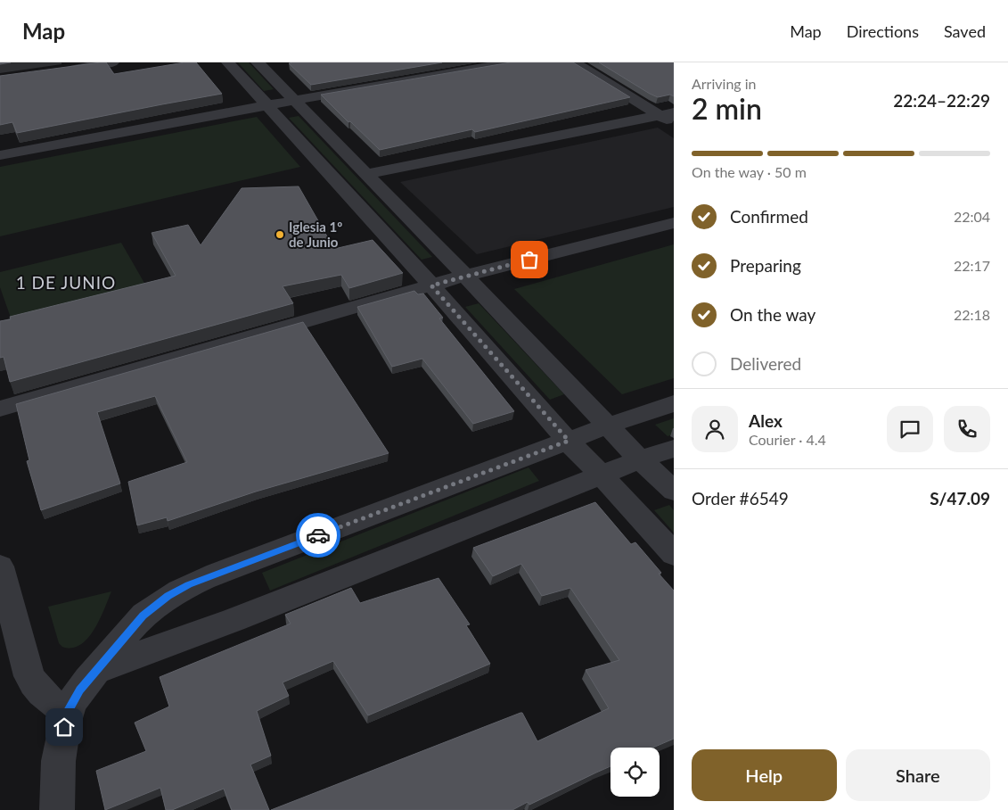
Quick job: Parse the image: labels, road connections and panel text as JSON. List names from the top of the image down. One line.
{"districts":["1 DE JUNIO"],"places":["Iglesia 1º de Junio"],"page":{"header":"Map","nav":["Map","Directions","Saved"],"heading":["2 min","Arriving in","22:24–22:29"],"panel":["Alex","Courier · 4.4","Order #6549","S/47.09"],"bar":"On the way · 50 m","list":[["Confirmed","22:04"],["Preparing","22:17"],["On the way","22:18"],"Delivered"],"buttons":["Help","Share"]}}
